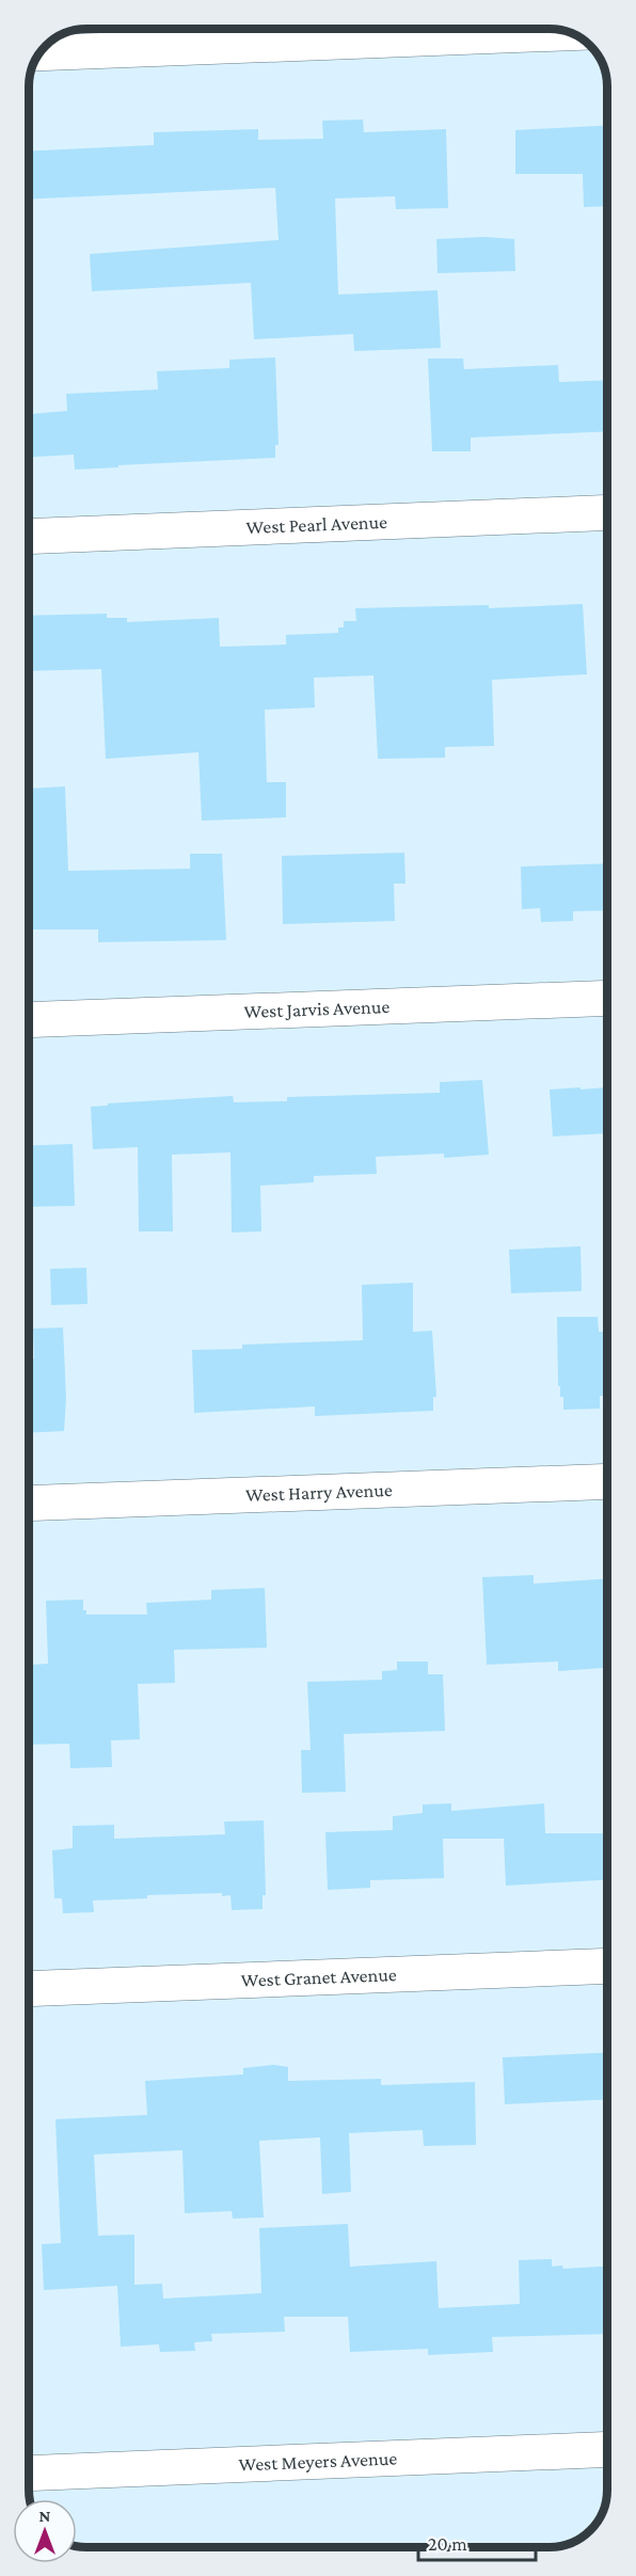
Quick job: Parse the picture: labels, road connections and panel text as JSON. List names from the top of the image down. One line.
{"streets":{"street":["West Pearl Avenue","West Jarvis Avenue","West Harry Avenue","West Granet Avenue","West Meyers Avenue"]},"scale_bar":"20 m","north":"top"}
